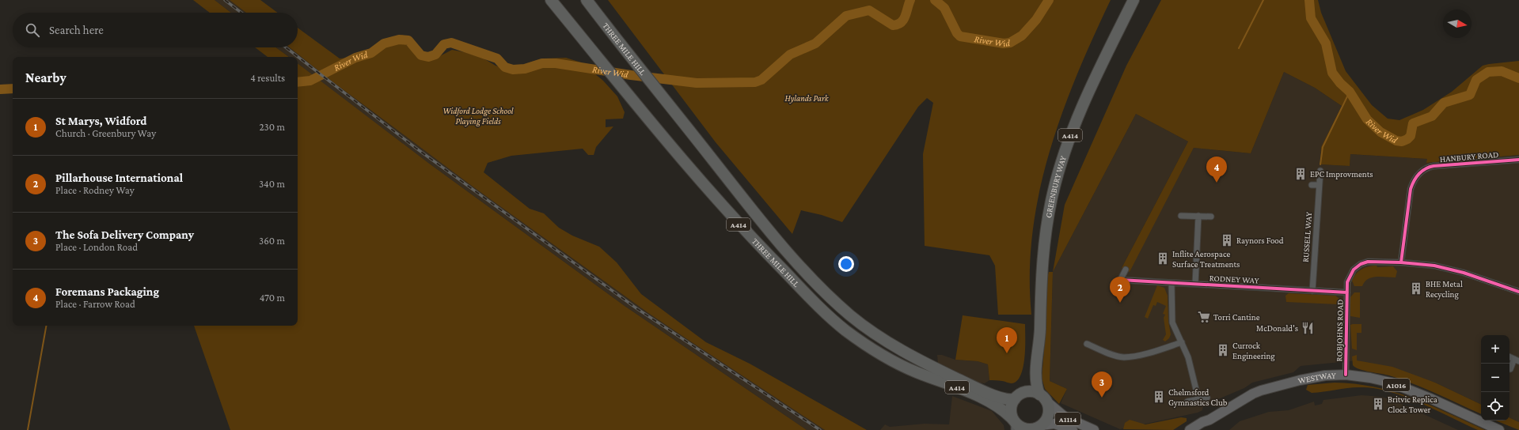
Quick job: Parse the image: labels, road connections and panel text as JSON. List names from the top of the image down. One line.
{"streets":{"highway":["THREE MILE HILL","A414","GREENBURY WAY"],"main road":["WESTWAY","A1016","A1114"],"street":["HANBURY ROAD","RUSSELL WAY","RODNEY WAY","ROBJOHNS ROAD"]},"crossings":[["THREE MILE HILL","A414"],["THREE MILE HILL","GREENBURY WAY"],["THREE MILE HILL","A1114"],["A414","GREENBURY WAY"],["A414","A1114"],["HANBURY ROAD","ROBJOHNS ROAD"],["GREENBURY WAY","A1114"],["RUSSELL WAY","RODNEY WAY"],["RODNEY WAY","ROBJOHNS ROAD"],["ROBJOHNS ROAD","WESTWAY"]],"water":["River Wid"],"parks":["Hylands Park","Widford Lodge School Playing Fields"],"places":{"building":["EPC Improvments","Raynors Food","Inflite Aerospace Surface Treatments","BHE Metal Recycling","Currock Engineering","Chelmsford Gymnastics Club","Britvic Replica Clock Tower"],"supermarket":["Torri Cantine"],"restaurant":["McDonald's"]},"north":"right","page":{"search":"Search here","heading":["Nearby","4 results"],"list":[{"mark":"1","name":"St Marys, Widford","note":"Church · Greenbury Way","value":"230 m"},{"mark":"2","name":"Pillarhouse International","note":"Place · Rodney Way","value":"340 m"},{"mark":"3","name":"The Sofa Delivery Company","note":"Place · London Road","value":"360 m"},{"mark":"4","name":"Foremans Packaging","note":"Place · Farrow Road","value":"470 m"}],"pins":["4","2","1","3"],"map_buttons":["+","−"]}}
